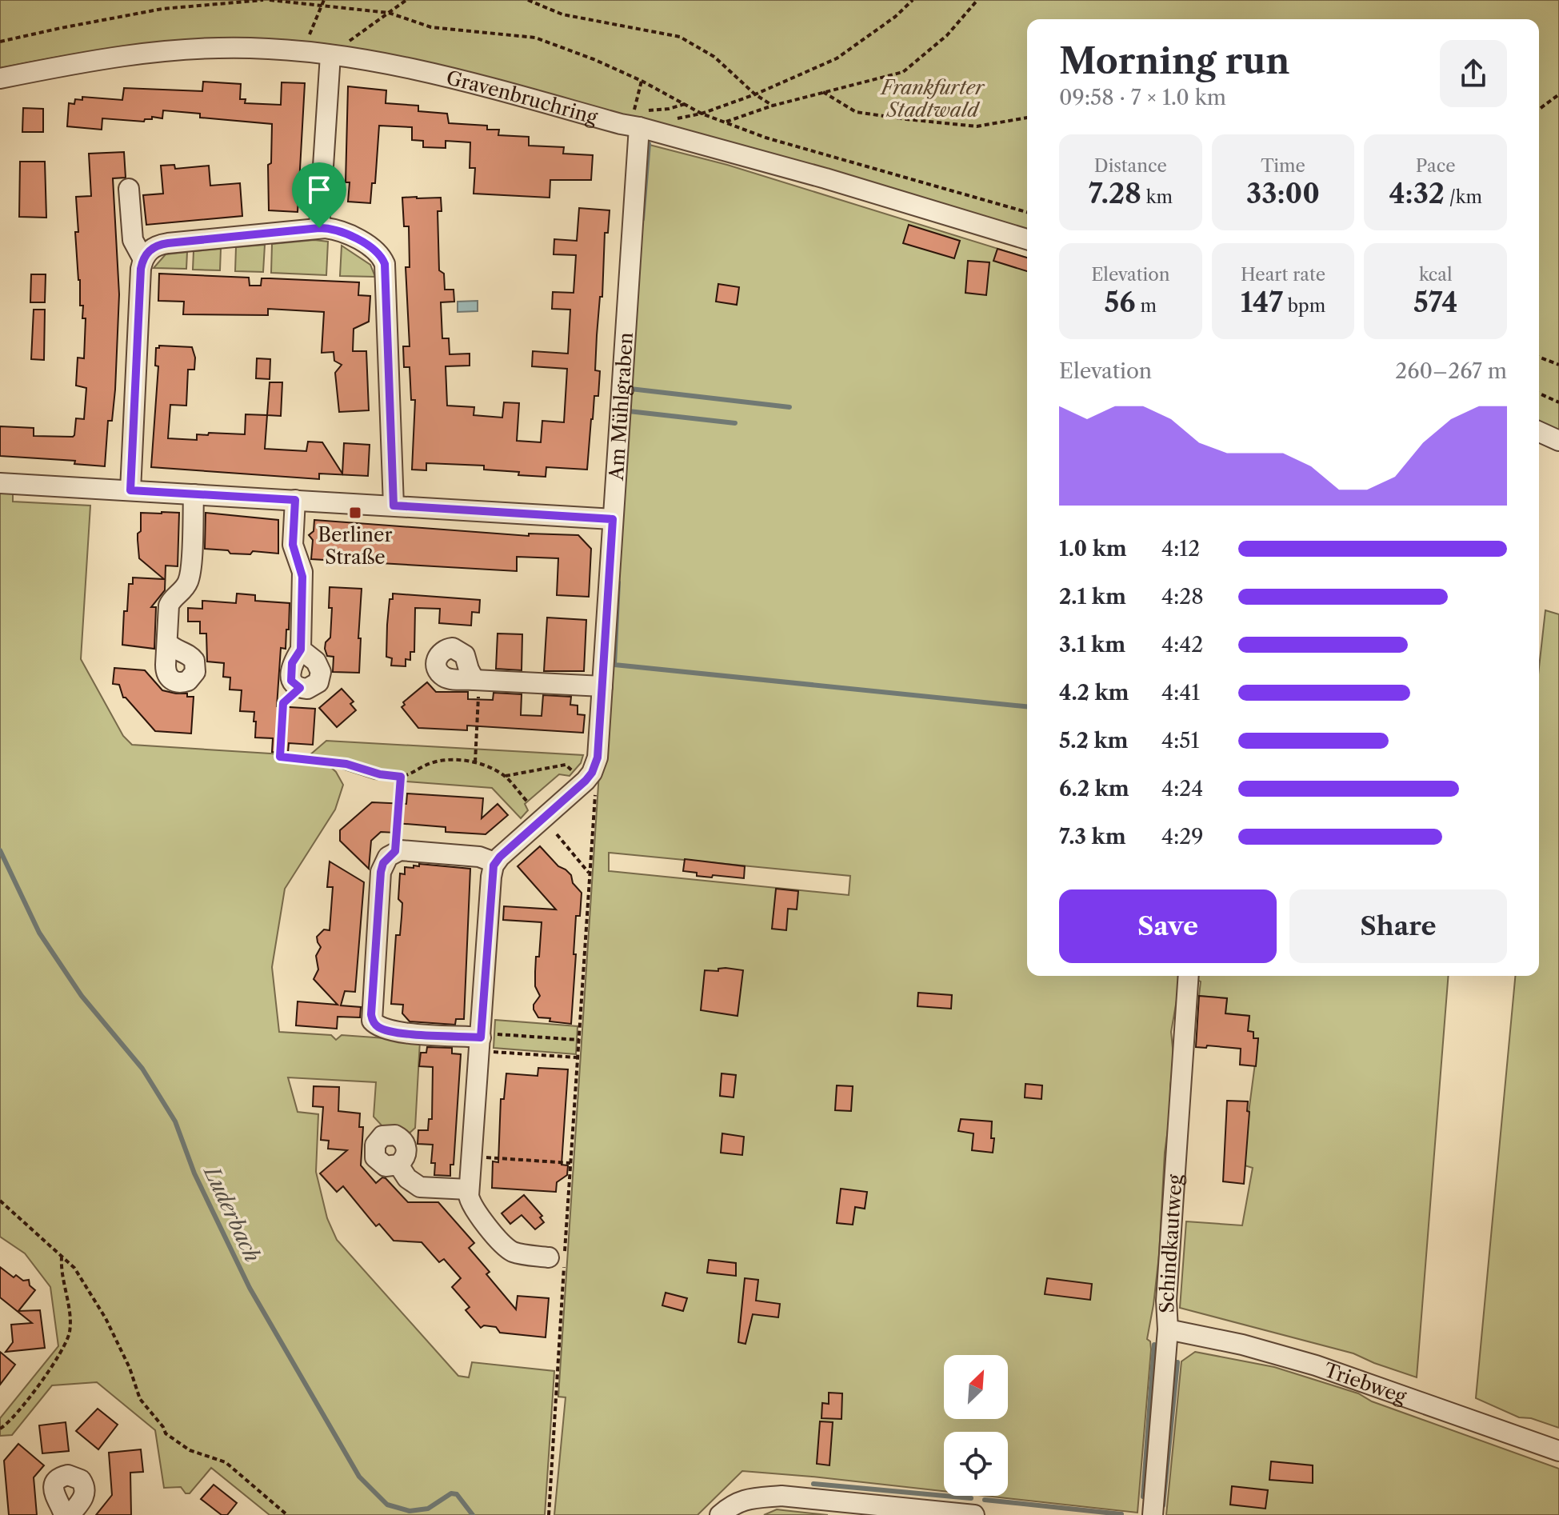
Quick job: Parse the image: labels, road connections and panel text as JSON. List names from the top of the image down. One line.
{"streets":{"street":["Gravenbruchring","Am Mühlgraben","Schindkautweg","Triebweg"]},"crossings":[["Gravenbruchring","Am Mühlgraben"],["Schindkautweg","Triebweg"]],"water":["Luderbach"],"parks":["Frankfurter Stadtwald"],"places":{"transit":["Berliner Straße"]},"north":"top right","page":{"heading":["Morning run","09:58 · 7 × 1.0 km"],"stats":[["Distance","7.28 km"],["Time","33:00"],["Pace","4:32 /km"],["Elevation","56 m"],["Heart rate","147 bpm"],["kcal","574"]],"chart":["Elevation","260–267 m"],"list":[{"name":"1.0 km","note":"4:12"},{"name":"2.1 km","note":"4:28"},{"name":"3.1 km","note":"4:42"},{"name":"4.2 km","note":"4:41"},{"name":"5.2 km","note":"4:51"},{"name":"6.2 km","note":"4:24"},{"name":"7.3 km","note":"4:29"}],"buttons":["Save","Share"]}}
